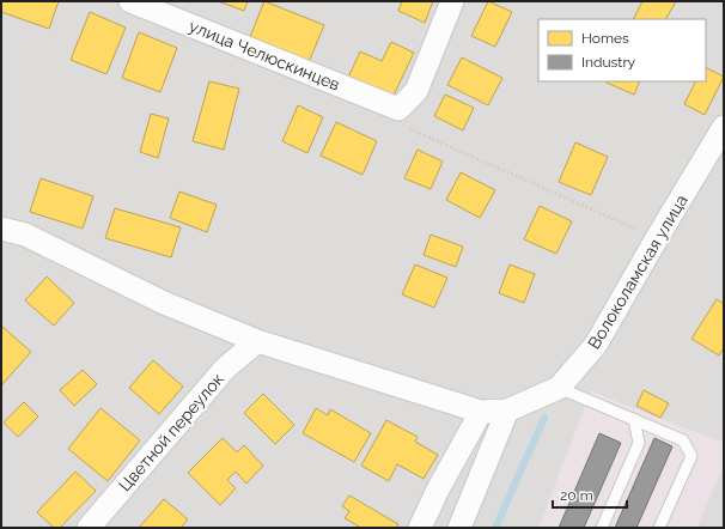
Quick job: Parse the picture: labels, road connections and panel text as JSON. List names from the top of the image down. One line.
{"streets":{"street":["улица Челюскинцев","Волоколамская улица","Цветной переулок"]},"legend":["Homes","Industry"],"scale_bar":"20 m"}
